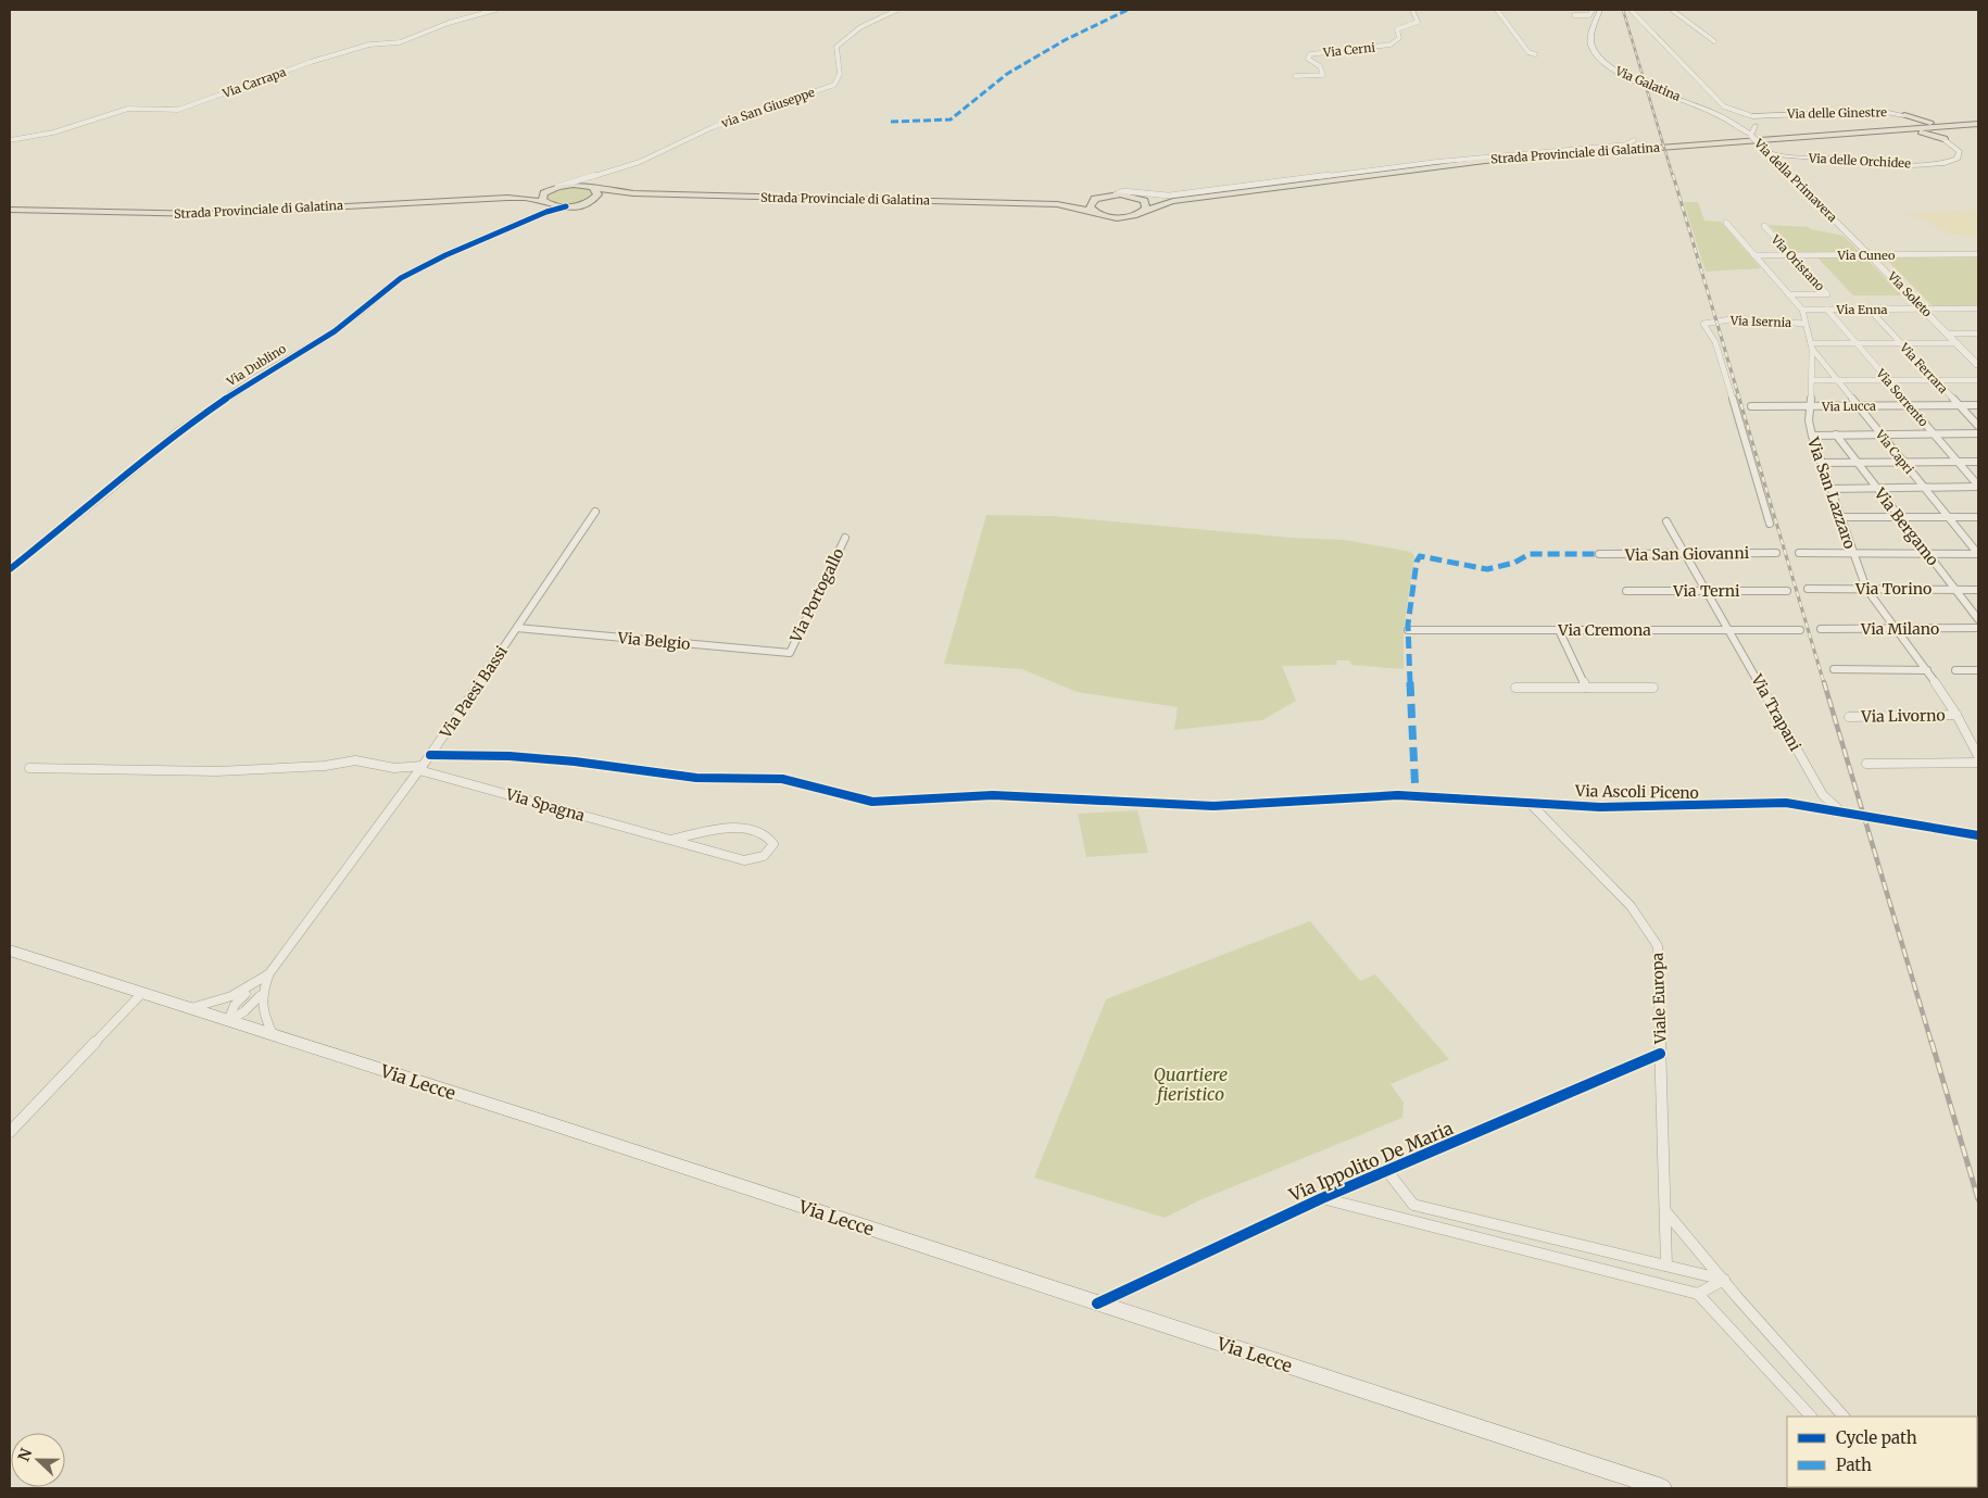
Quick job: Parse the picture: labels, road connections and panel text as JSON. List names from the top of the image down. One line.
{"streets":{"main road":["Strada Provinciale di Galatina","Via Lecce"],"street":["Via Cerni","Via Carrapa","Via Galatina","via San Giuseppe","Via delle Ginestre","Via delle Orchidee","Via della Primavera","Via Cuneo","Via Oristano","Via Soleto","Via Enna","Via Isernia","Via Dublino","Via Ferrara","Via Sorrento","Via Lucca","Via Capri","Via San Lazzaro","Via Bergamo","Via San Giovanni","Via Torino","Via Terni","Via Portogallo","Via Milano","Via Cremona","Via Belgio","Via Paesi Bassi","Via Trapani","Via Livorno","Via Ascoli Piceno","Via Spagna","Viale Europa","Via Ippolito De Maria"]},"crossings":[["Via Galatina","Via della Primavera"],["via San Giuseppe","Strada Provinciale di Galatina"],["Via delle Ginestre","Via della Primavera"],["Strada Provinciale di Galatina","Via Dublino"],["Via delle Orchidee","Via della Primavera"],["Via della Primavera","Via Soleto"],["Via Cuneo","Via Oristano"],["Via Cuneo","Via Soleto"],["Via Cuneo","Via San Lazzaro"],["Via Oristano","Via San Lazzaro"],["Via Soleto","Via Enna"],["Via Enna","Via Ferrara"],["Via Enna","Via Sorrento"],["Via Enna","Via San Lazzaro"],["Via Isernia","Via San Lazzaro"],["Via Ferrara","Via Lucca"],["Via Sorrento","Via Lucca"],["Via Lucca","Via Capri"],["Via Lucca","Via San Lazzaro"],["Via Capri","Via San Lazzaro"],["Via San Lazzaro","Via Torino"],["Via San Lazzaro","Via Milano"],["Via San Lazzaro","Via Livorno"],["Via Bergamo","Via Torino"],["Via San Giovanni","Via Trapani"],["Via Terni","Via Trapani"],["Via Portogallo","Via Belgio"],["Via Cremona","Via Trapani"],["Via Belgio","Via Paesi Bassi"],["Via Paesi Bassi","Via Ascoli Piceno"],["Via Paesi Bassi","Via Spagna"],["Via Paesi Bassi","Via Lecce"],["Via Trapani","Via Ascoli Piceno"],["Via Ascoli Piceno","Viale Europa"],["Viale Europa","Via Ippolito De Maria"],["Via Lecce","Via Ippolito De Maria"]],"parks":["Quartiere fieristico"],"legend":["Cycle path","Path"],"north":"left"}
